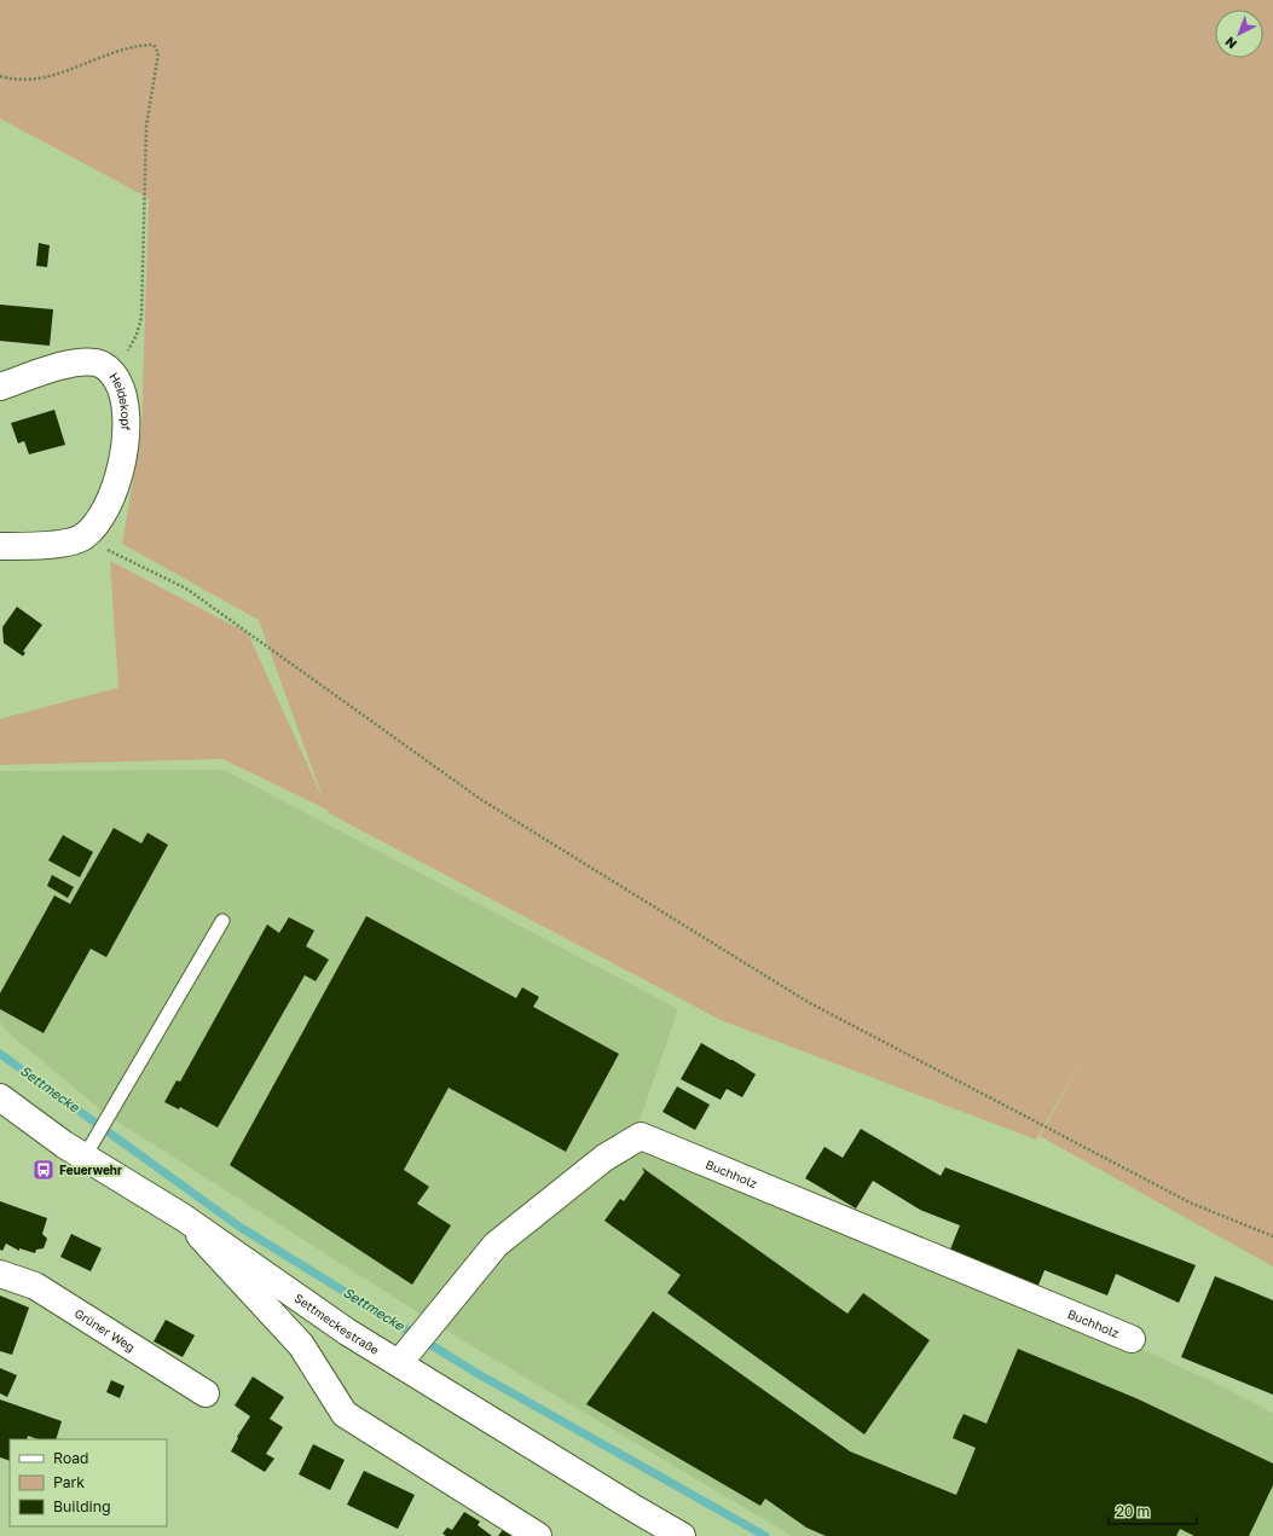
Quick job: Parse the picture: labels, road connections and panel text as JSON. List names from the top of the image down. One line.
{"streets":{"street":["Heidekopf","Buchholz","Settmeckestraße","Grüner Weg"]},"crossings":[["Buchholz","Settmeckestraße"]],"water":["Settmecke"],"places":{"bus stop":["Feuerwehr"]},"legend":["Road","Park","Building"],"scale_bar":"20 m","north":"bottom left"}
